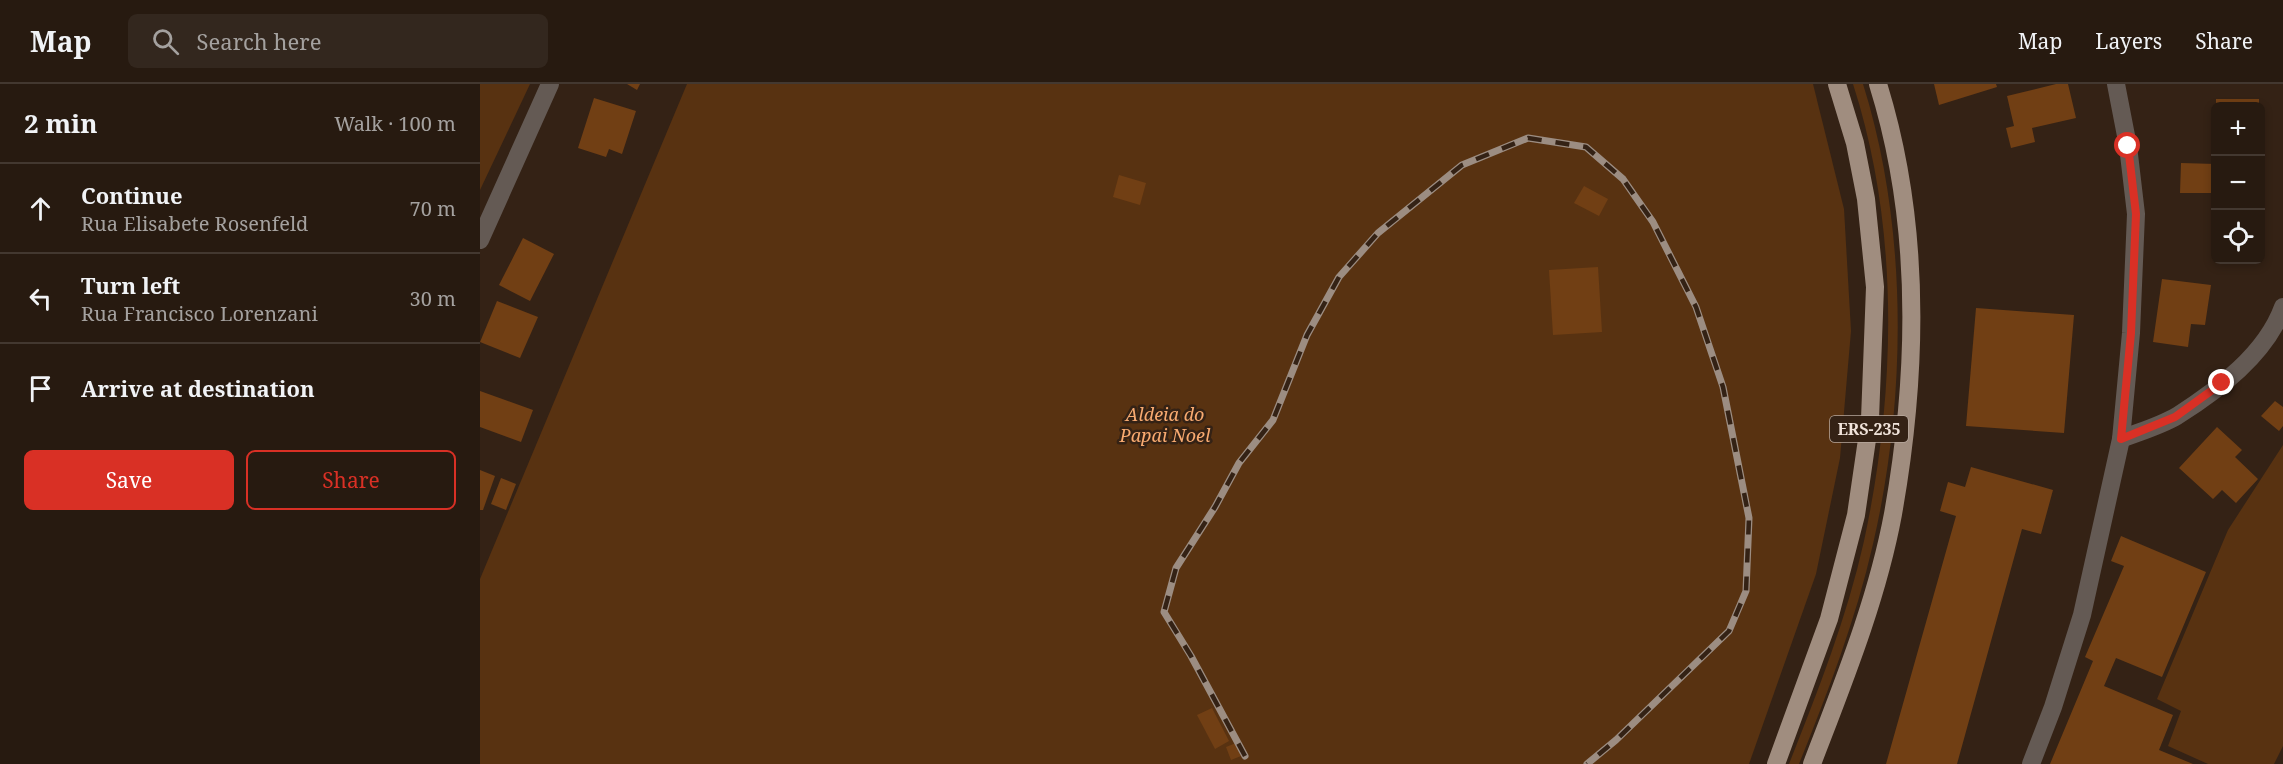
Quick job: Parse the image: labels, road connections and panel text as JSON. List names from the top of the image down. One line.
{"streets":{"main road":["ERS-235"]},"parks":["Aldeia do Papai Noel"],"page":{"header":"Map","search":"Search here","nav":["Map","Layers","Share"],"heading":["2 min","Walk · 100 m"],"map_buttons":["+","−"],"list":[["Continue","Rua Elisabete Rosenfeld","70 m"],["Turn left","Rua Francisco Lorenzani","30 m"],"Arrive at destination"],"buttons":["Save","Share"]}}
